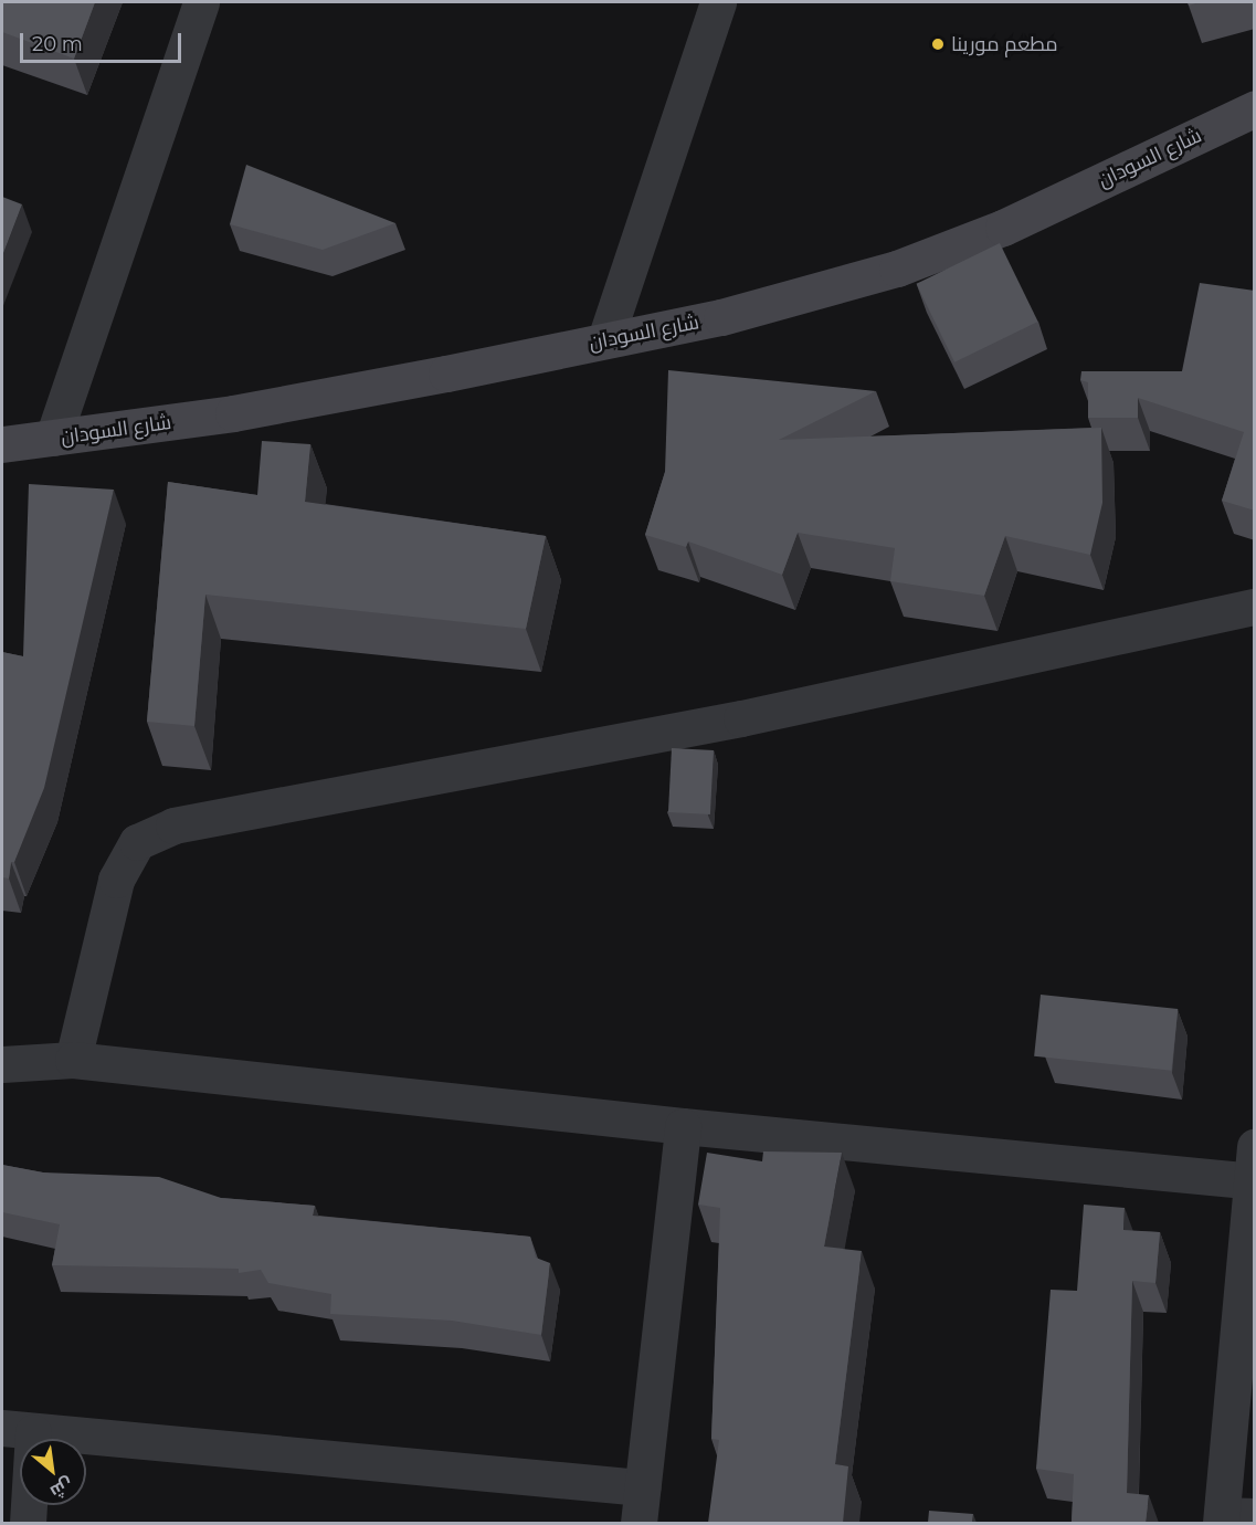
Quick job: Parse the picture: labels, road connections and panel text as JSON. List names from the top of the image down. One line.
{"streets":{"main road":["شارع السودان"]},"places":["مطعم مورينا"],"scale_bar":"20 m","north":"bottom right"}
